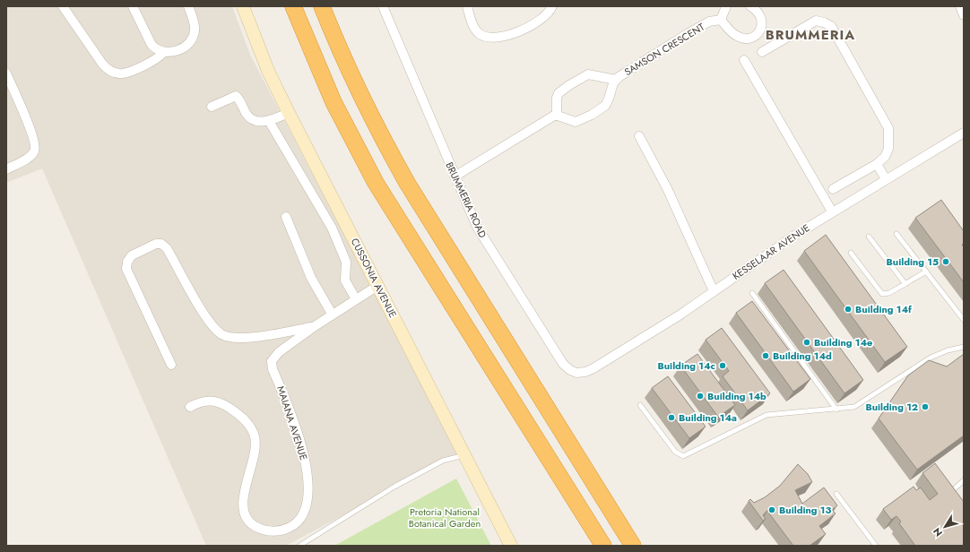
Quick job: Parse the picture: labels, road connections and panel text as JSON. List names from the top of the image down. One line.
{"streets":{"main road":["CUSSONIA AVENUE"],"street":["SAMSON CRESCENT","BRUMMERIA ROAD","KESSELAAR AVENUE","MAIANA AVENUE"]},"crossings":[["BRUMMERIA ROAD","KESSELAAR AVENUE"],["CUSSONIA AVENUE","MAIANA AVENUE"]],"districts":["BRUMMERIA"],"parks":["Pretoria National Botanical Garden"],"places":["Building 15","Building 14f","Building 14e","Building 14d","Building 14c","Building 14b","Building 12","Building 14a","Building 13"],"north":"bottom left"}
